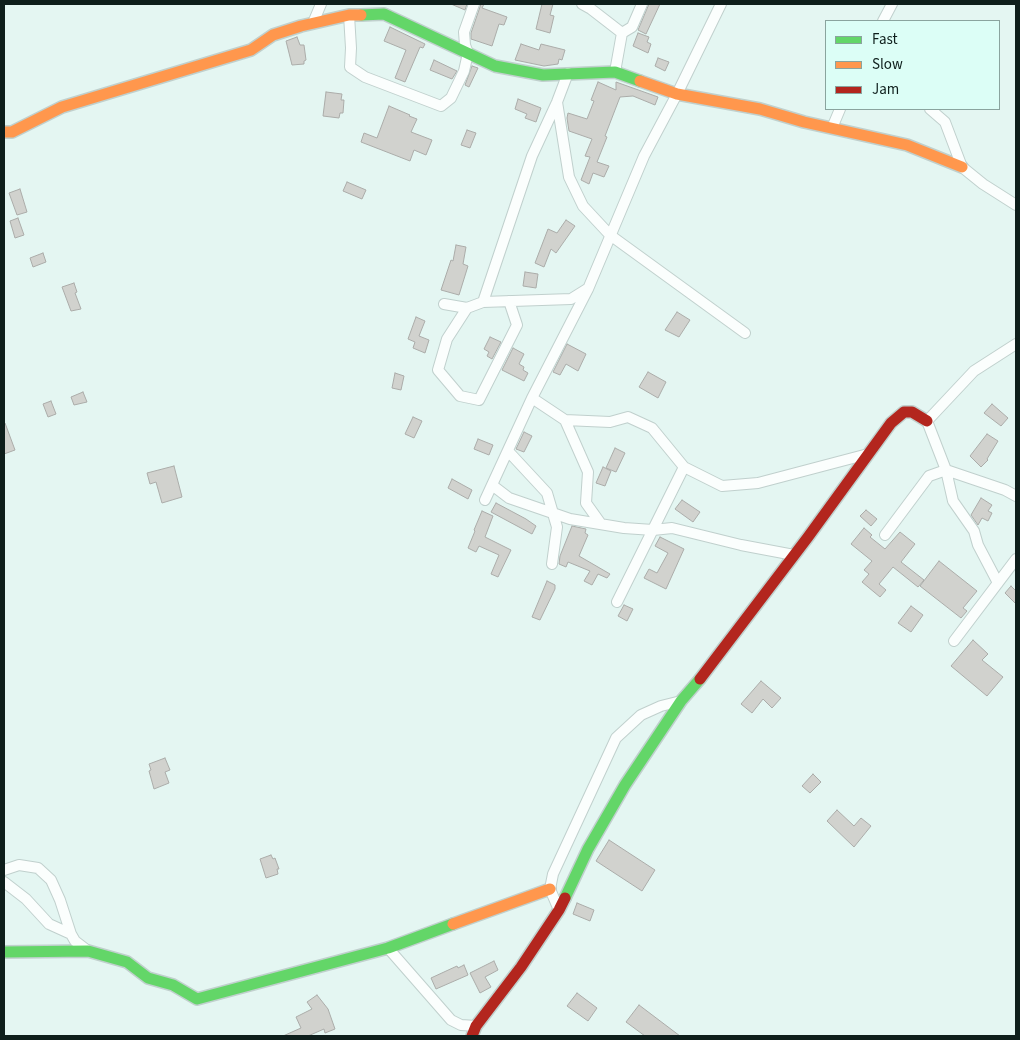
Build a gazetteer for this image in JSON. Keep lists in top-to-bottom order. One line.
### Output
{"legend":["Fast","Slow","Jam"]}
